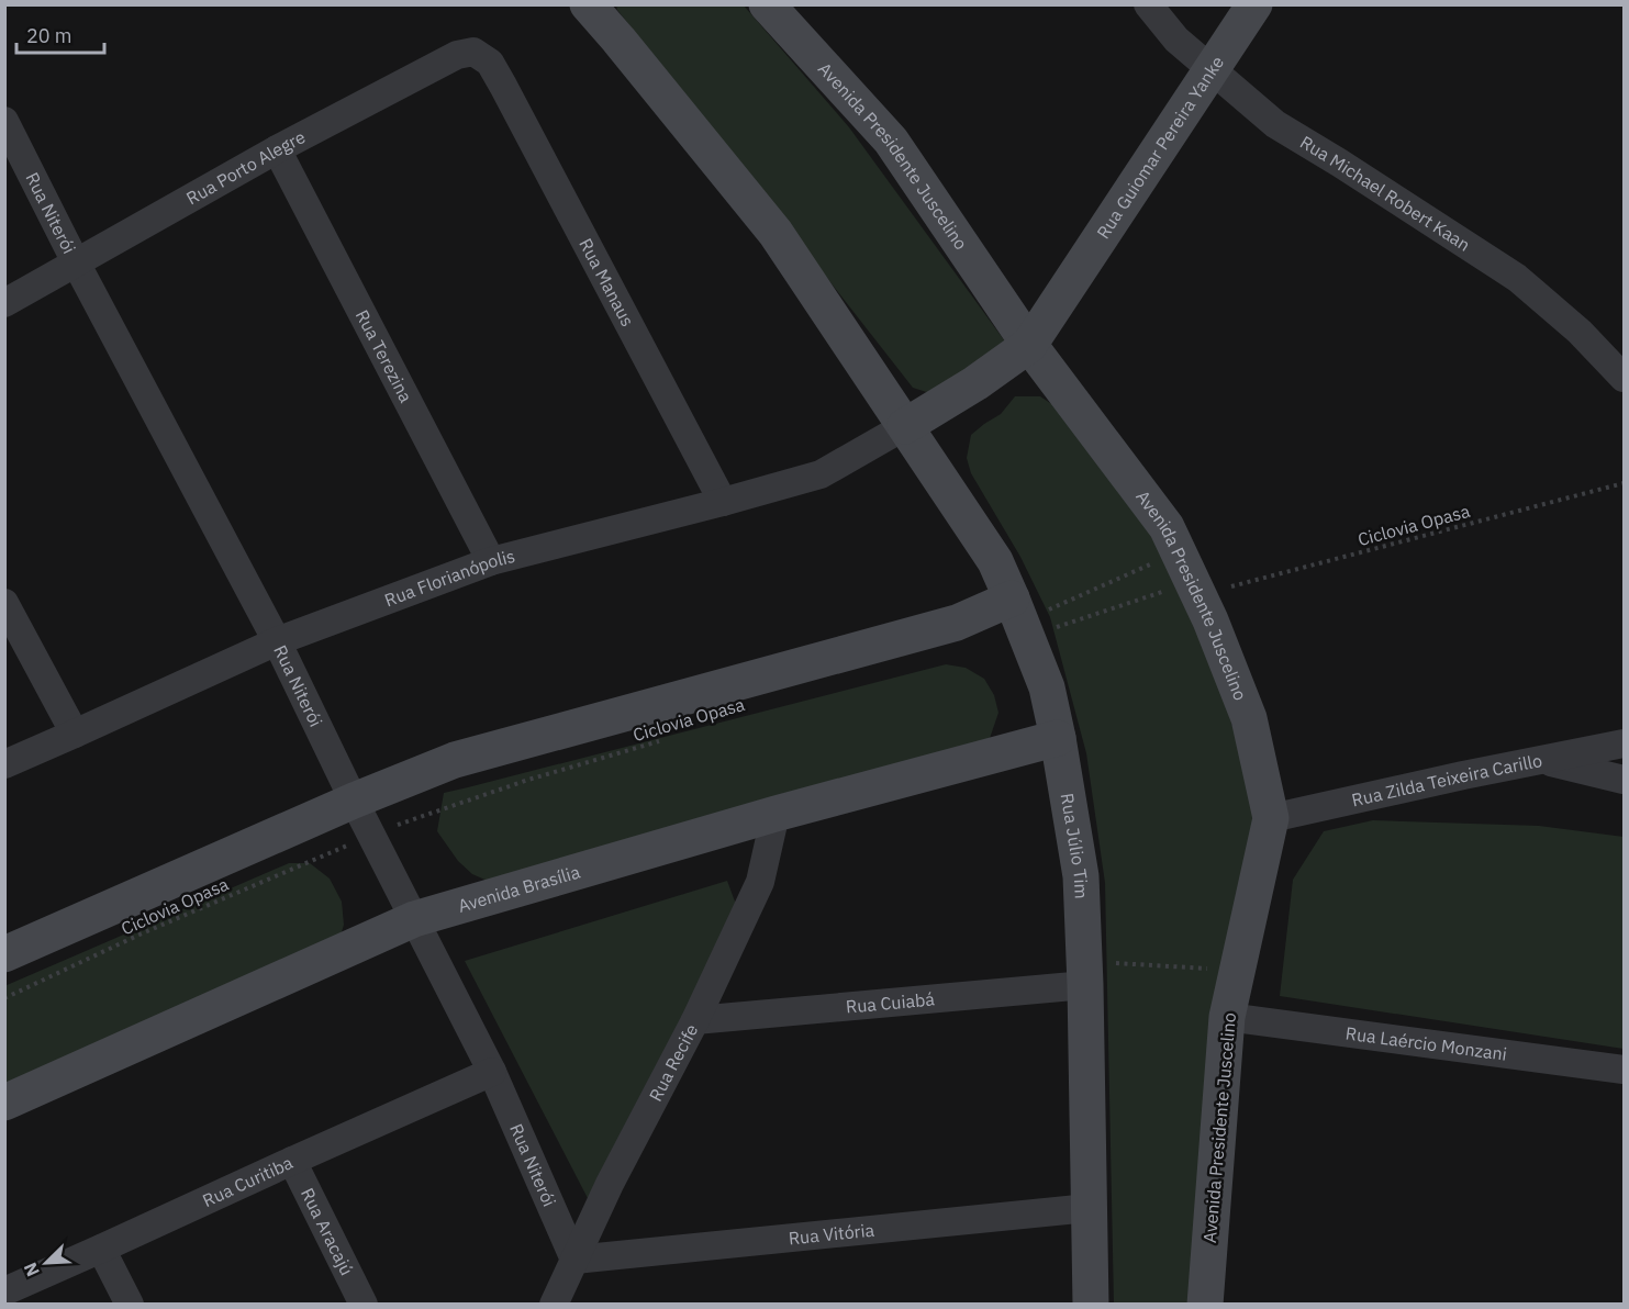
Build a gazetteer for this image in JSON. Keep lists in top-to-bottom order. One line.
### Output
{"streets":{"main road":["Rua Guiomar Pereira Yanke","Avenida Presidente Juscelino","Rua Júlio Tim","Avenida Brasília"],"street":["Rua Porto Alegre","Rua Michael Robert Kaan","Rua Niterói","Rua Manaus","Rua Terezina","Rua Florianópolis","Rua Zilda Teixeira Carillo","Rua Cuiabá","Rua Laércio Monzani","Rua Recife","Rua Curitiba","Rua Aracajú","Rua Vitória"],"path":["Ciclovia Opasa"]},"crossings":[["Rua Guiomar Pereira Yanke","Avenida Presidente Juscelino"],["Rua Guiomar Pereira Yanke","Rua Michael Robert Kaan"],["Rua Guiomar Pereira Yanke","Rua Florianópolis"],["Rua Guiomar Pereira Yanke","Rua Júlio Tim"],["Avenida Presidente Juscelino","Rua Zilda Teixeira Carillo"],["Avenida Presidente Juscelino","Rua Laércio Monzani"],["Rua Porto Alegre","Rua Niterói"],["Rua Porto Alegre","Rua Manaus"],["Rua Porto Alegre","Rua Terezina"],["Rua Niterói","Rua Florianópolis"],["Rua Niterói","Avenida Brasília"],["Rua Niterói","Rua Recife"],["Rua Niterói","Rua Curitiba"],["Rua Niterói","Rua Vitória"],["Rua Manaus","Rua Florianópolis"],["Rua Terezina","Rua Florianópolis"],["Rua Florianópolis","Rua Júlio Tim"],["Rua Júlio Tim","Avenida Brasília"],["Rua Júlio Tim","Rua Cuiabá"],["Rua Júlio Tim","Rua Vitória"],["Avenida Brasília","Rua Recife"],["Rua Cuiabá","Rua Recife"],["Rua Recife","Rua Vitória"],["Rua Curitiba","Rua Aracajú"]],"scale_bar":"20 m","north":"bottom left"}
